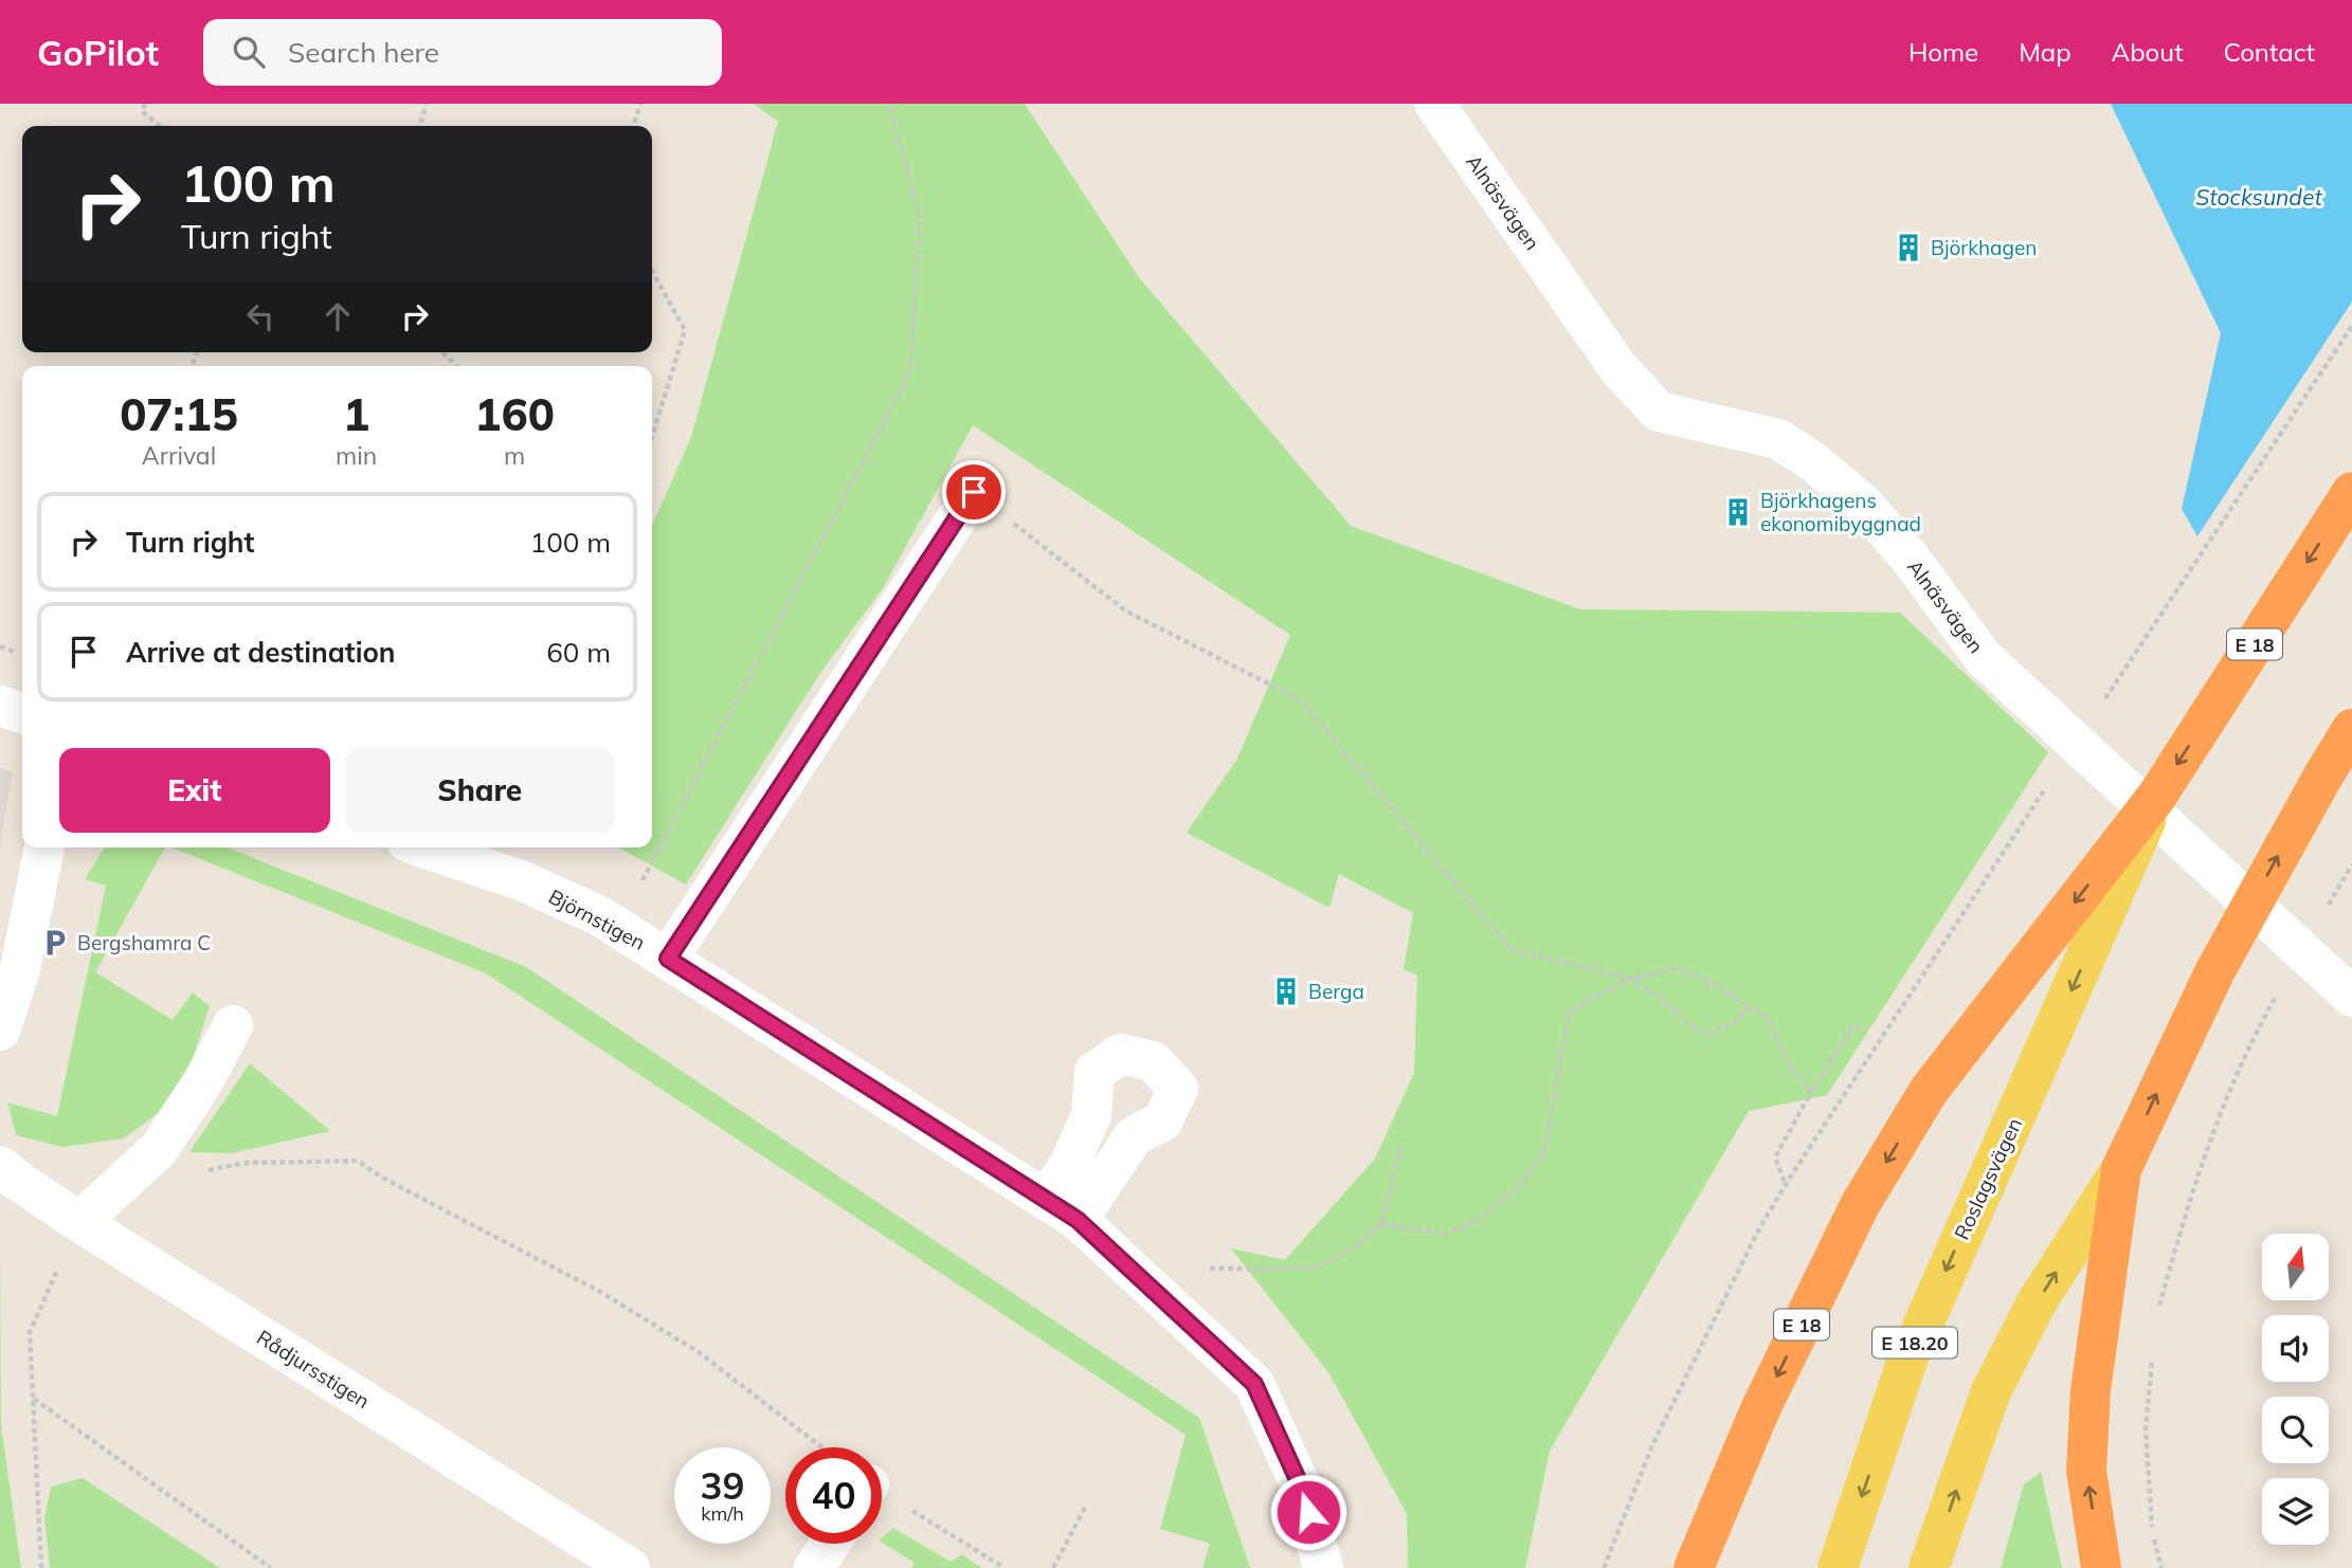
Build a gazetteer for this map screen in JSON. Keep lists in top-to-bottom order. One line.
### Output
{"streets":{"highway":["E 18"],"main road":["Roslagsvägen","E 18.20"],"street":["Alnäsvägen","Björnstigen","Rådjursstigen"]},"crossings":[["E 18","Roslagsvägen"]],"water":["Stocksundet"],"places":{"building":["Björkhagen","Björkhagens ekonomibyggnad","Berga"],"parking":["Bergshamra C"]},"north":"top","page":{"header":"GoPilot","search":"Search here","nav":["Home","Map","About","Contact"],"turn":["100 m","Turn right"],"eta":["07:15","Arrival","1","min","160","m"],"list":[{"name":"Turn right","value":"100 m"},{"name":"Arrive at destination","value":"60 m"}],"buttons":["Exit","Share"],"speed":"39 km/h","limit":"40"}}
